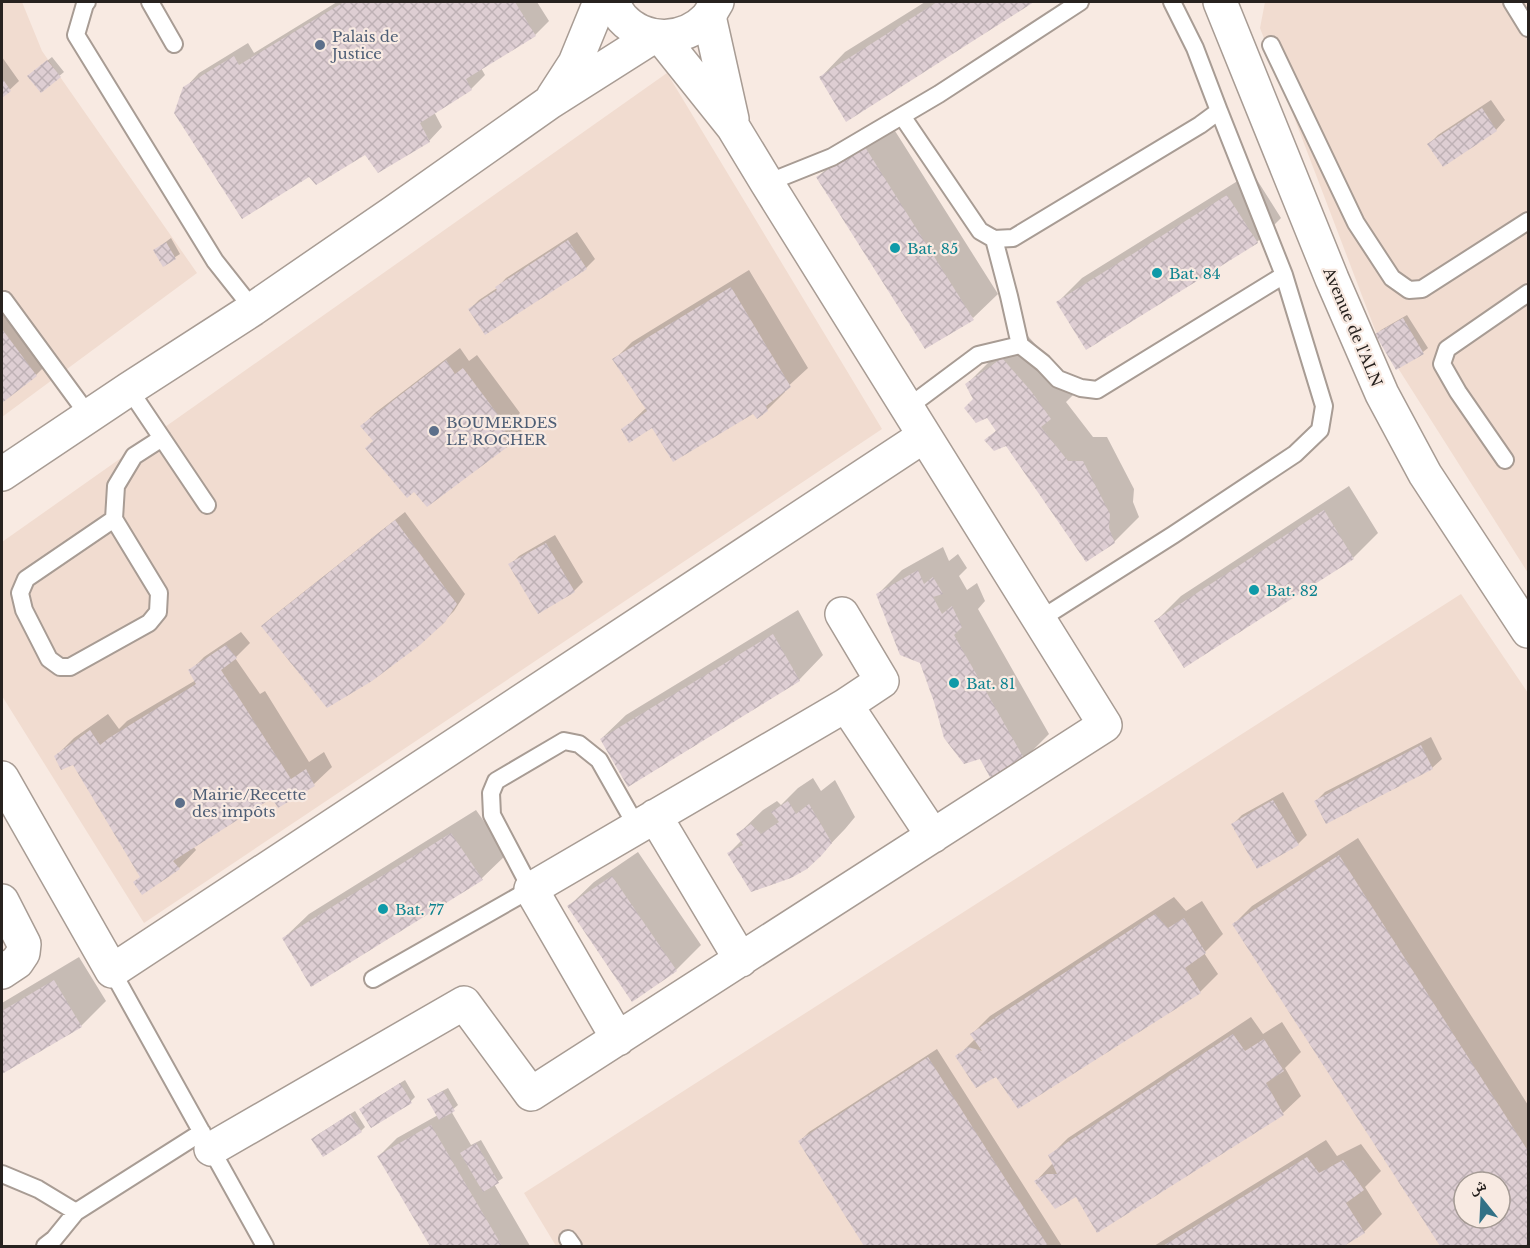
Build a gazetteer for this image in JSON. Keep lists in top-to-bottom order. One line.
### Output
{"streets":{"street":["Avenue de l'ALN"]},"places":["Palais de Justice","Bat. 85","Bat. 84","BOUMERDES LE ROCHER","Bat. 82","Bat. 81","Mairie/Recette des impôts","Bat. 77"],"north":"top"}
